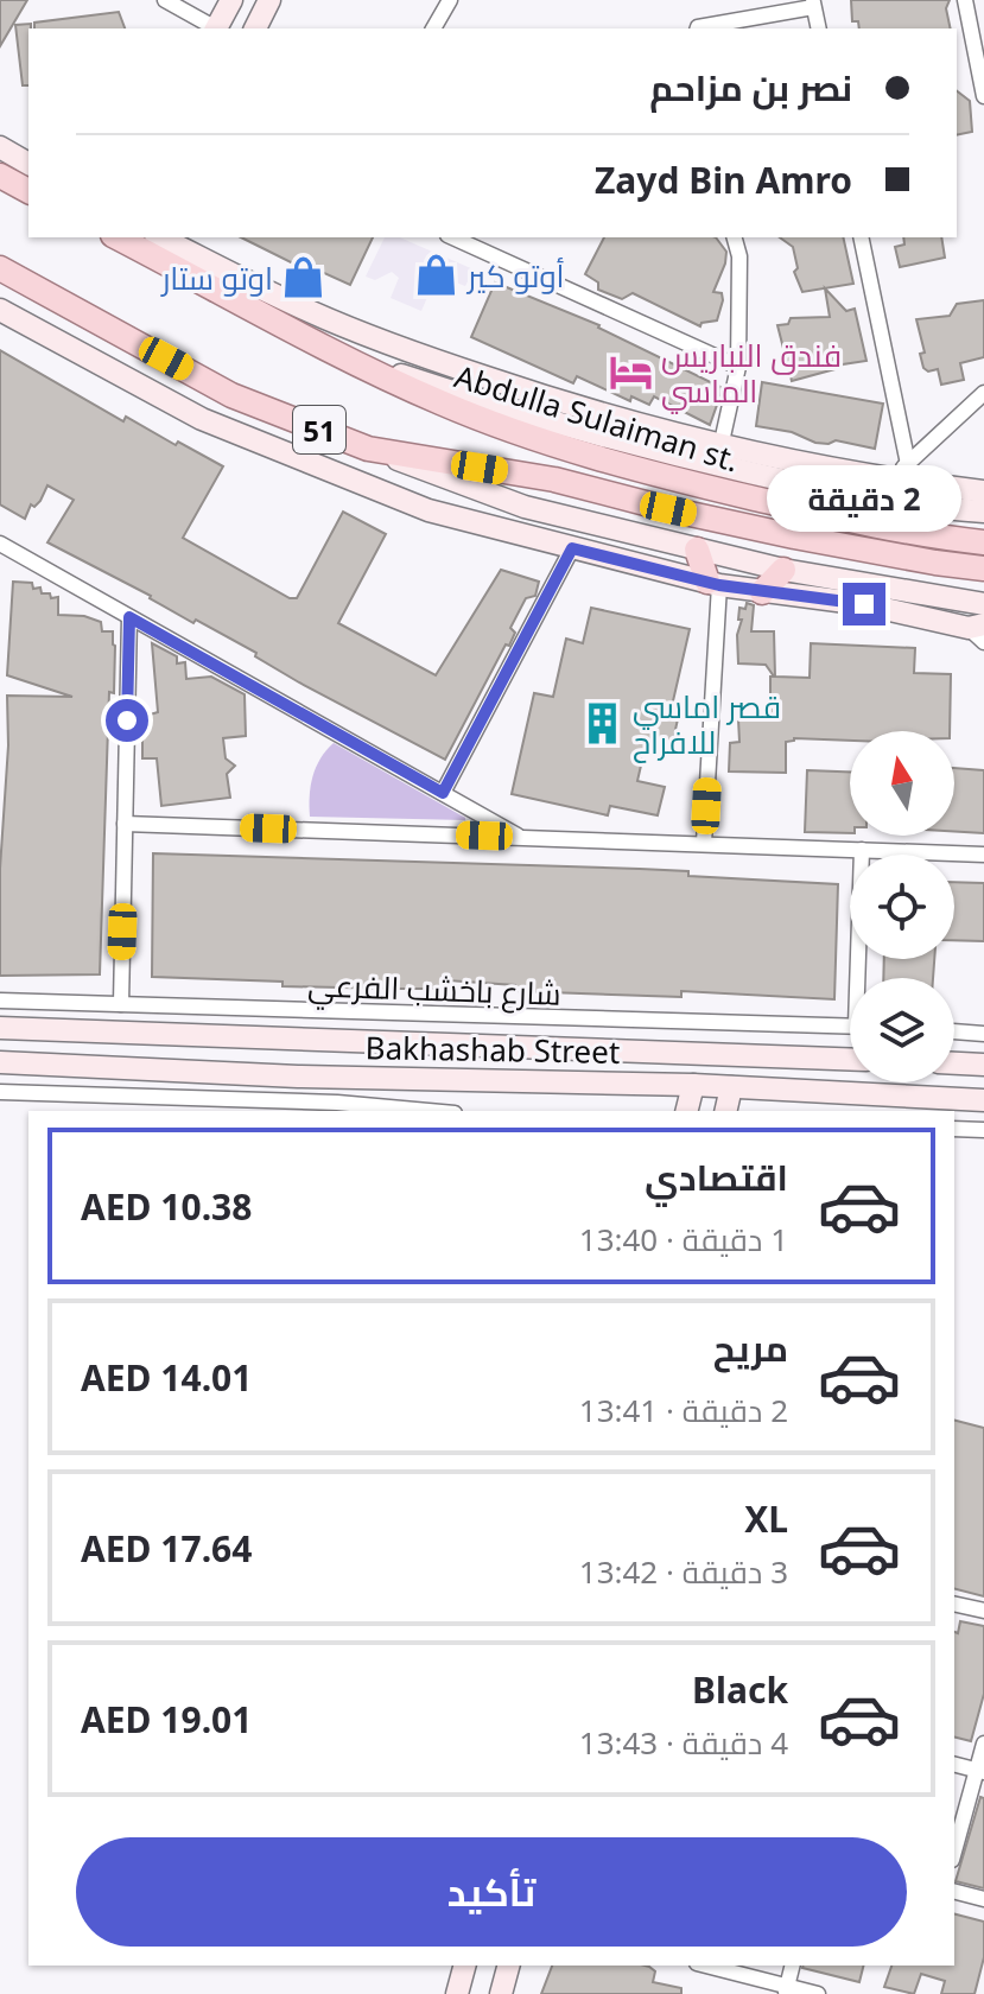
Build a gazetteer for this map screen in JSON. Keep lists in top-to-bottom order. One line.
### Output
{"streets":{"main road":["Abdulla Sulaiman st.","51","Bakhashab Street"],"street":["شارع باخشب الفرعي"]},"places":{"shop":["أوتو كير","اوتو ستار"],"hotel":["فندق النباريس الماسي"],"building":["قصر اماسي للافراح"]},"north":"top","page":{"banner":["نصر بن مزاحم","Zayd Bin Amro"],"bubble":"2 دقيقة","list":[{"name":"اقتصادي","note":"1 دقيقة · 13:40","value":"AED 10.38"},{"name":"مريح","note":"2 دقيقة · 13:41","value":"AED 14.01"},{"name":"XL","note":"3 دقيقة · 13:42","value":"AED 17.64"},{"name":"Black","note":"4 دقيقة · 13:43","value":"AED 19.01"}],"buttons":"تأكيد"}}
